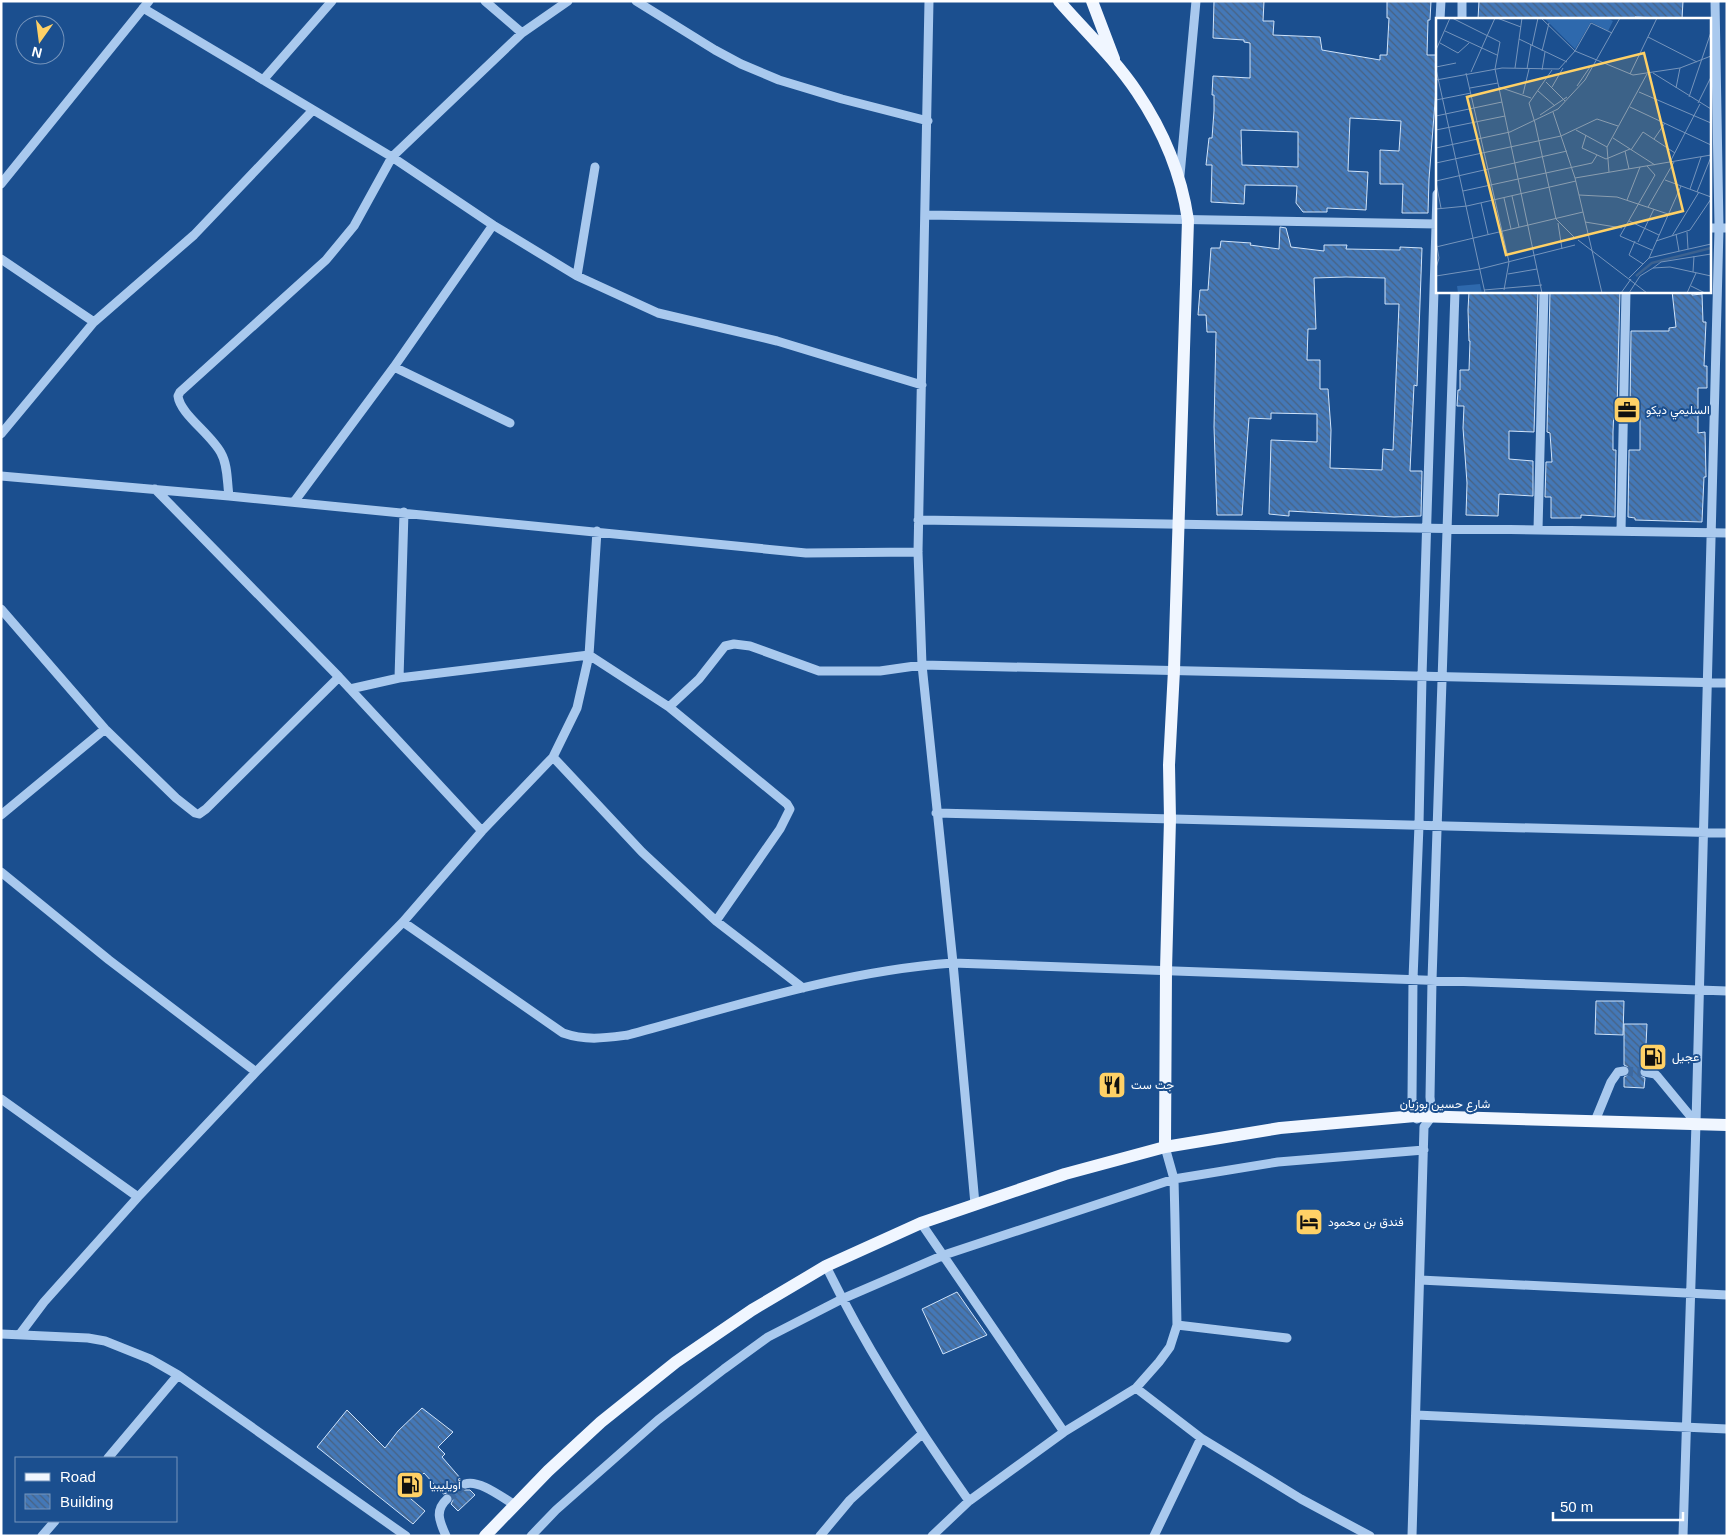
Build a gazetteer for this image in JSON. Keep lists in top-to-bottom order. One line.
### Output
{"streets":{"main road":["شارع حسين بوزيان"]},"places":{"office":["السليمي ديكو"],"fuel station":["عجيل","أويليبيا"],"restaurant":["جت ست"],"hotel":["فندق بن محمود"]},"legend":["Road","Building"],"scale_bar":"50 m","north":"bottom"}
